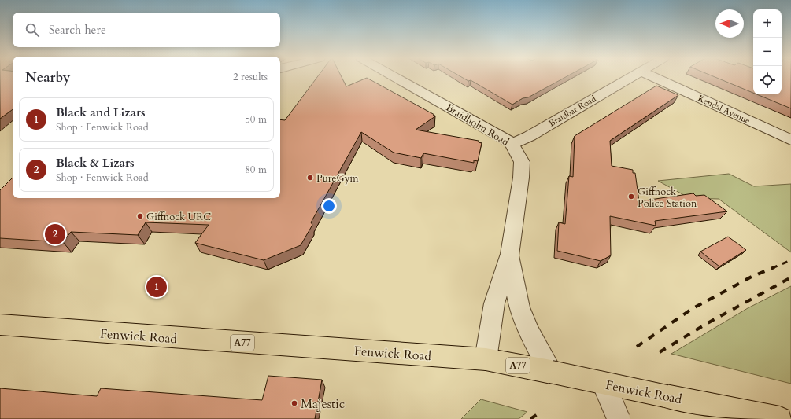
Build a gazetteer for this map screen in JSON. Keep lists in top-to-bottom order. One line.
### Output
{"streets":{"main road":["Fenwick Road","A77"],"street":["Kendal Avenue","Braidbar Road","Braidholm Road"]},"crossings":[["Braidbar Road","Braidholm Road"],["Braidholm Road","Fenwick Road"]],"places":["PureGym","Giffnock Police Station","Giffnock URC","Majestic"],"north":"left","page":{"map_buttons":["+","−"],"search":"Search here","heading":["Nearby","2 results"],"list":[{"mark":"1","name":"Black and Lizars","note":"Shop · Fenwick Road","value":"50 m"},{"mark":"2","name":"Black & Lizars","note":"Shop · Fenwick Road","value":"80 m"}],"pins":["2","1"]}}
